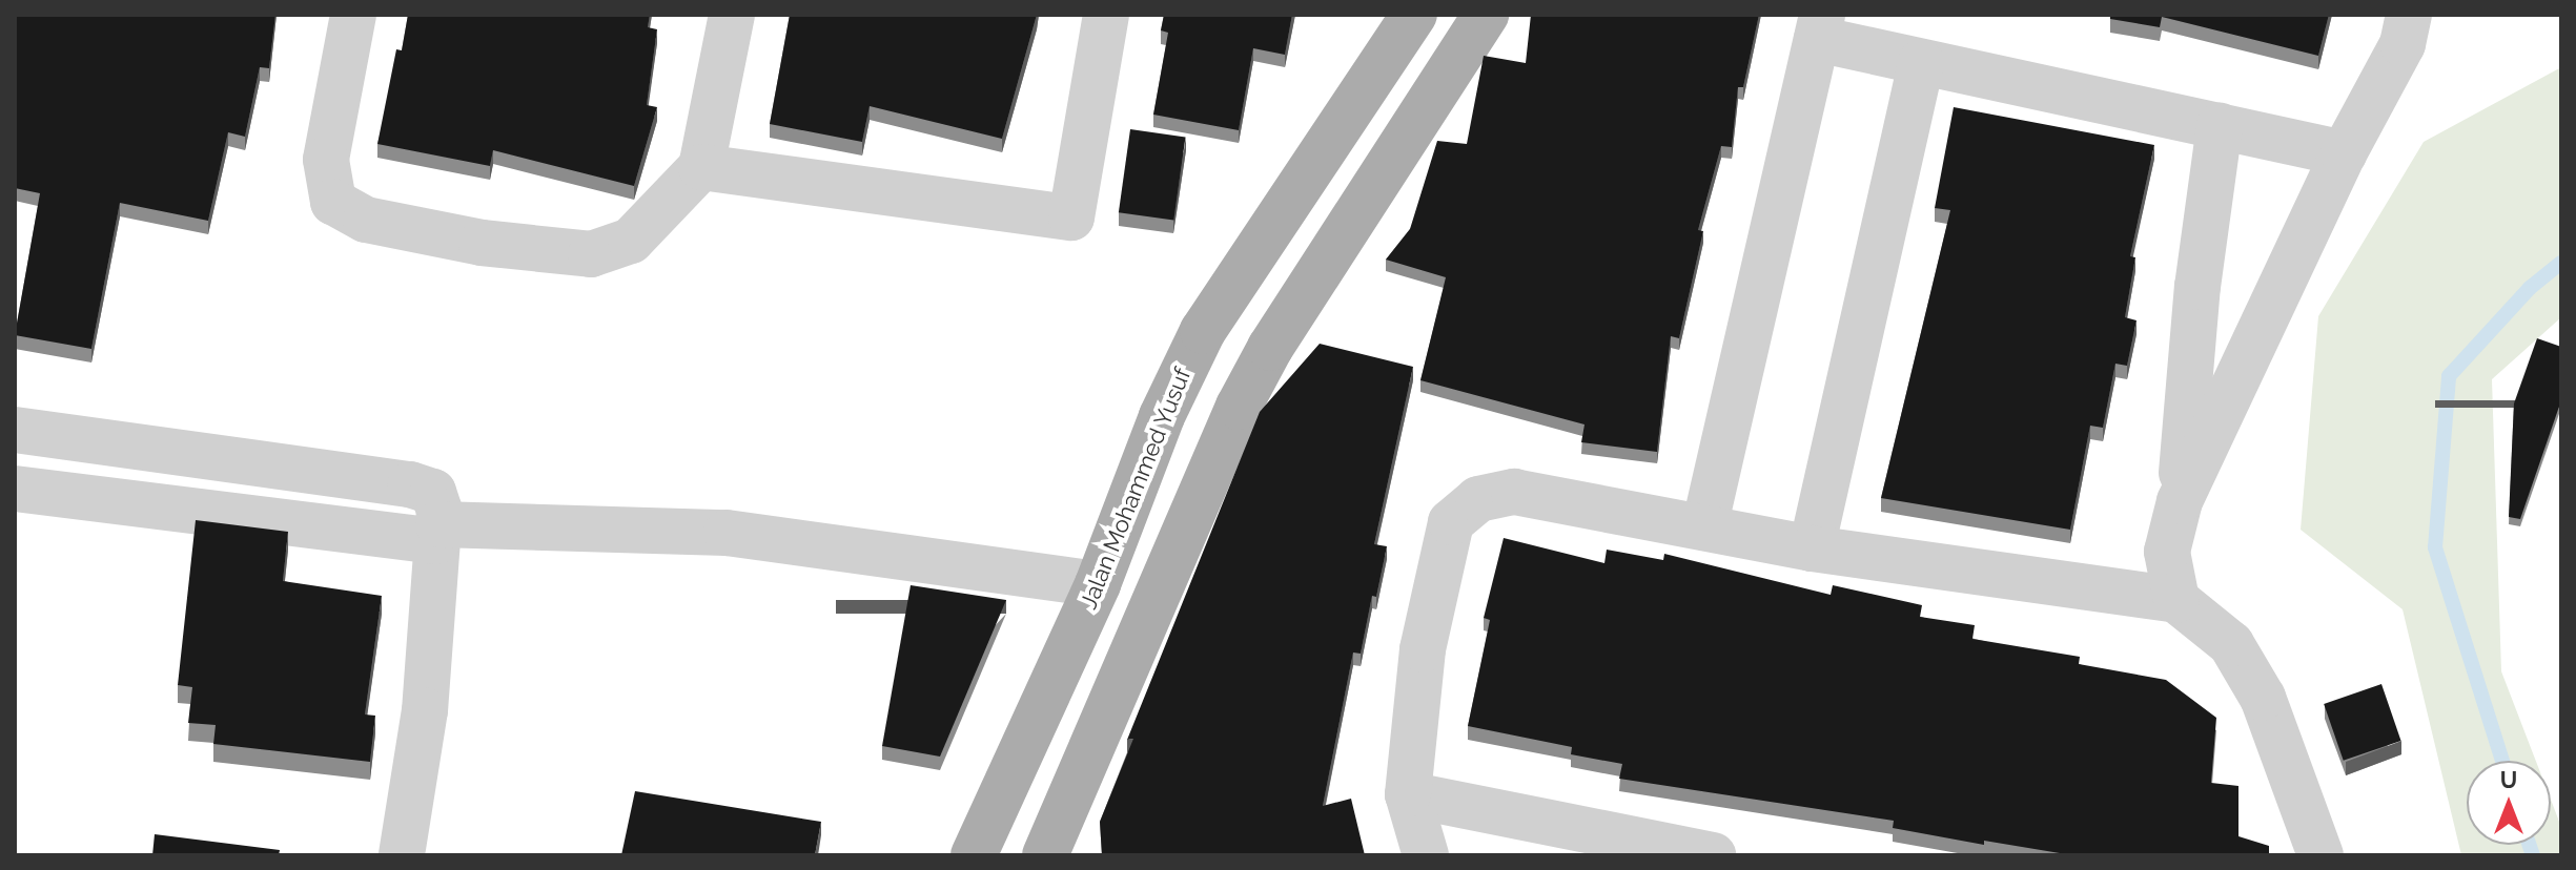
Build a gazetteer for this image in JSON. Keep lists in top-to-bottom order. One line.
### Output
{"streets":{"main road":["Jalan Mohammed Yusuf"]},"north":"top"}
